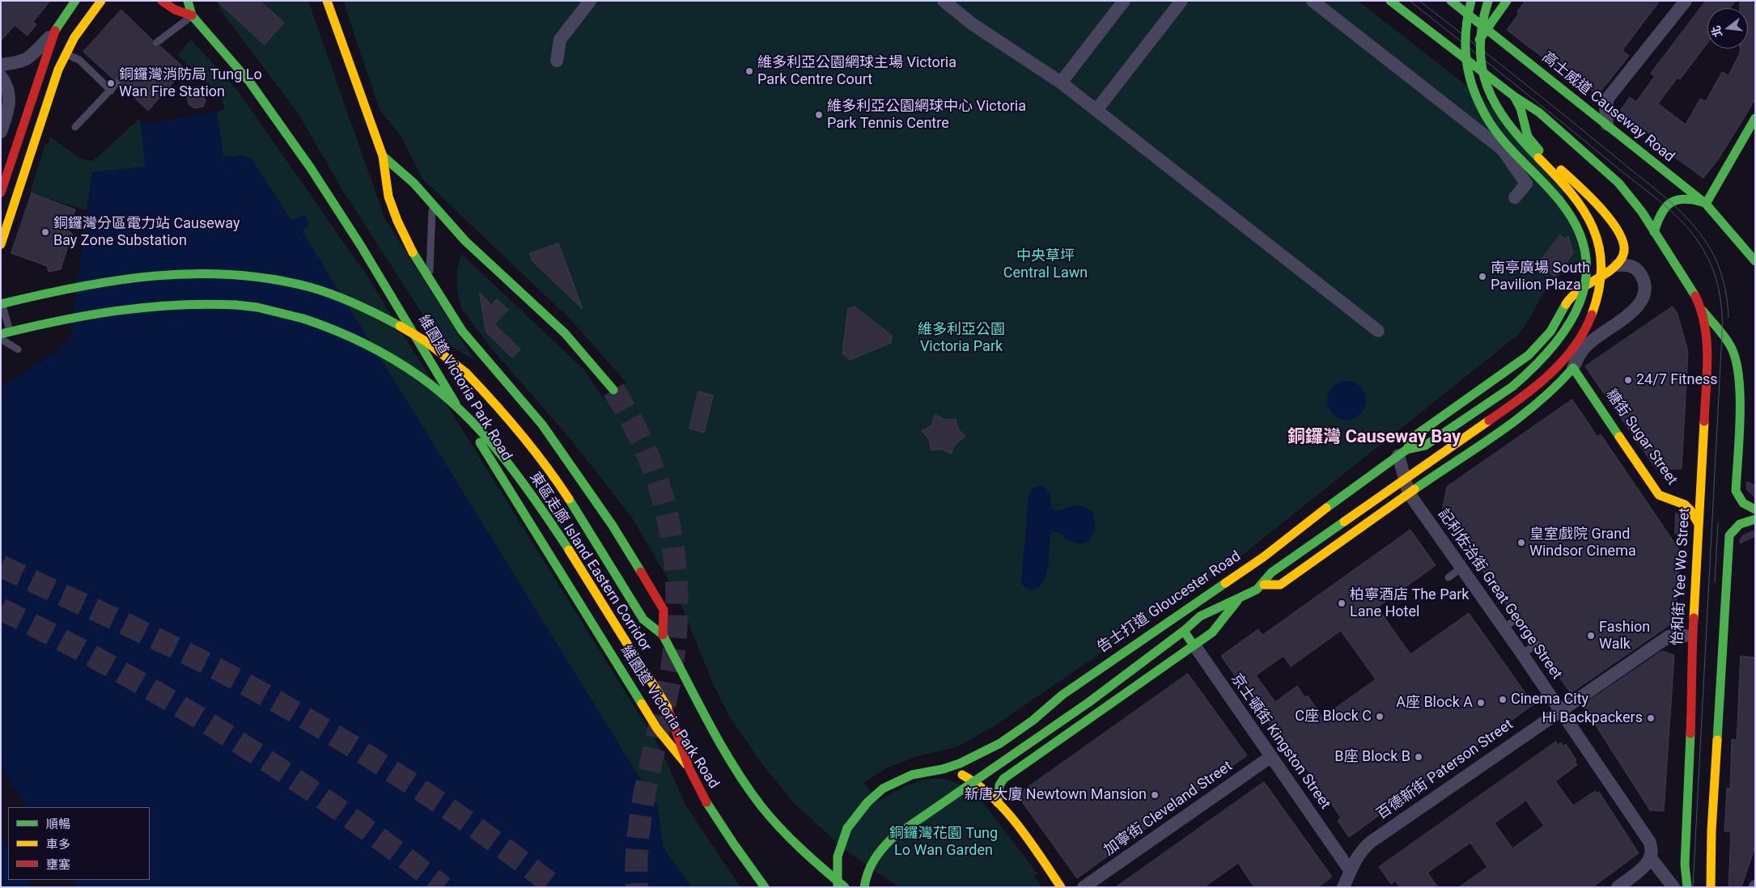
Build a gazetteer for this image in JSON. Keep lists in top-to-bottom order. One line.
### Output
{"streets":{"main road":["高士威道 Causeway Road","維園道 Victoria Park Road","糖街 Sugar Street","東區走廊 Island Eastern Corridor","怡和街 Yee Wo Street","告士打道 Gloucester Road","京士頓街 Kingston Street"],"street":["記利佐治街 Great George Street","百德新街 Paterson Street","加寧街 Cleveland Street"]},"crossings":[["維園道 Victoria Park Road","東區走廊 Island Eastern Corridor"],["糖街 Sugar Street","怡和街 Yee Wo Street"],["糖街 Sugar Street","告士打道 Gloucester Road"],["記利佐治街 Great George Street","告士打道 Gloucester Road"],["記利佐治街 Great George Street","百德新街 Paterson Street"],["告士打道 Gloucester Road","京士頓街 Kingston Street"],["京士頓街 Kingston Street","百德新街 Paterson Street"],["京士頓街 Kingston Street","加寧街 Cleveland Street"]],"districts":["銅鑼灣 Causeway Bay"],"parks":["中央草坪 Central Lawn","維多利亞公園 Victoria Park","銅鑼灣花園 Tung Lo Wan Garden"],"places":["維多利亞公園網球主場 Victoria Park Centre Court","銅鑼灣消防局 Tung Lo Wan Fire Station","維多利亞公園網球中心 Victoria Park Tennis Centre","銅鑼灣分區電力站 Causeway Bay Zone Substation","南亭廣場 South Pavilion Plaza","24/7 Fitness","皇室戲院 Grand Windsor Cinema","柏寧酒店 The Park Lane Hotel","Fashion Walk","Cinema City","A座 Block A","C座 Block C","Hi Backpackers","B座 Block B","新唐大廈 Newtown Mansion"],"legend":["順暢","車多","壅塞"],"north":"left"}
